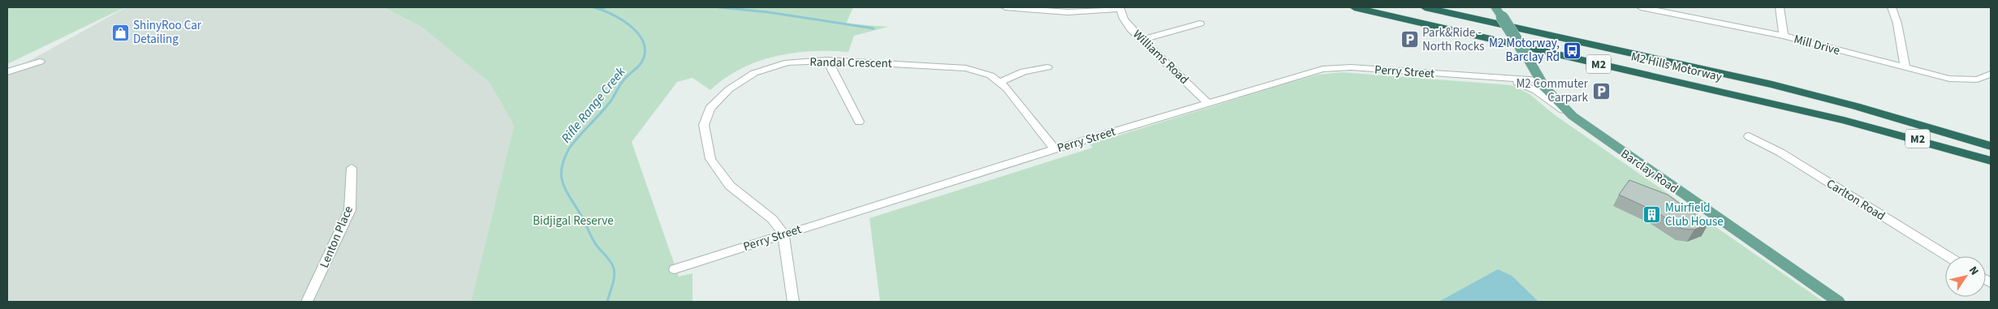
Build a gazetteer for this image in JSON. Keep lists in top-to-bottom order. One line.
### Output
{"streets":{"highway":["M2","M2 Hills Motorway"],"main road":["Barclay Road"],"street":["Mill Drive","Williams Road","Randal Crescent","Perry Street","Carlton Road","Lenton Place"]},"crossings":[["Williams Road","Perry Street"],["Randal Crescent","Perry Street"],["Perry Street","Barclay Road"]],"water":["Rifle Range Creek"],"parks":["Bidjigal Reserve"],"places":{"shop":["ShinyRoo Car Detailing"],"parking":["Park&Ride - North Rocks","M2 Commuter Carpark"],"bus stop":["M2 Motorway, Barclay Rd"],"building":["Muirfield Club House"]},"north":"top right"}
